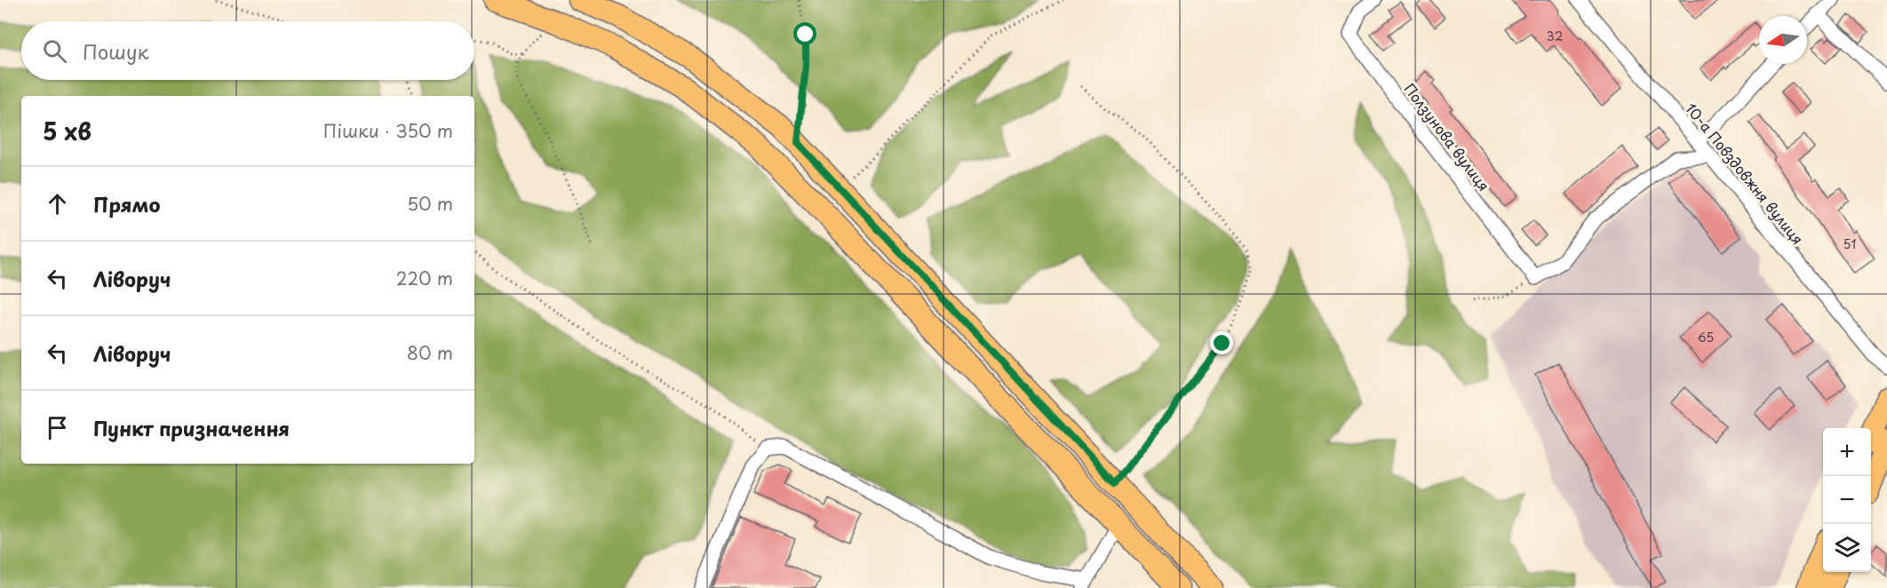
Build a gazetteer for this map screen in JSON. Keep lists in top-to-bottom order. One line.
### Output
{"streets":{"street":["Ползунова вулиця","10-а Повздовжня вулиця"]},"house_numbers":["32","51","65"],"north":"left","page":{"search":"Пошук","heading":["5 хв","Пішки · 350 m"],"list":[["Прямо","50 m"],["Ліворуч","220 m"],["Ліворуч","80 m"],"Пункт призначення"],"map_buttons":["+","−"]}}
